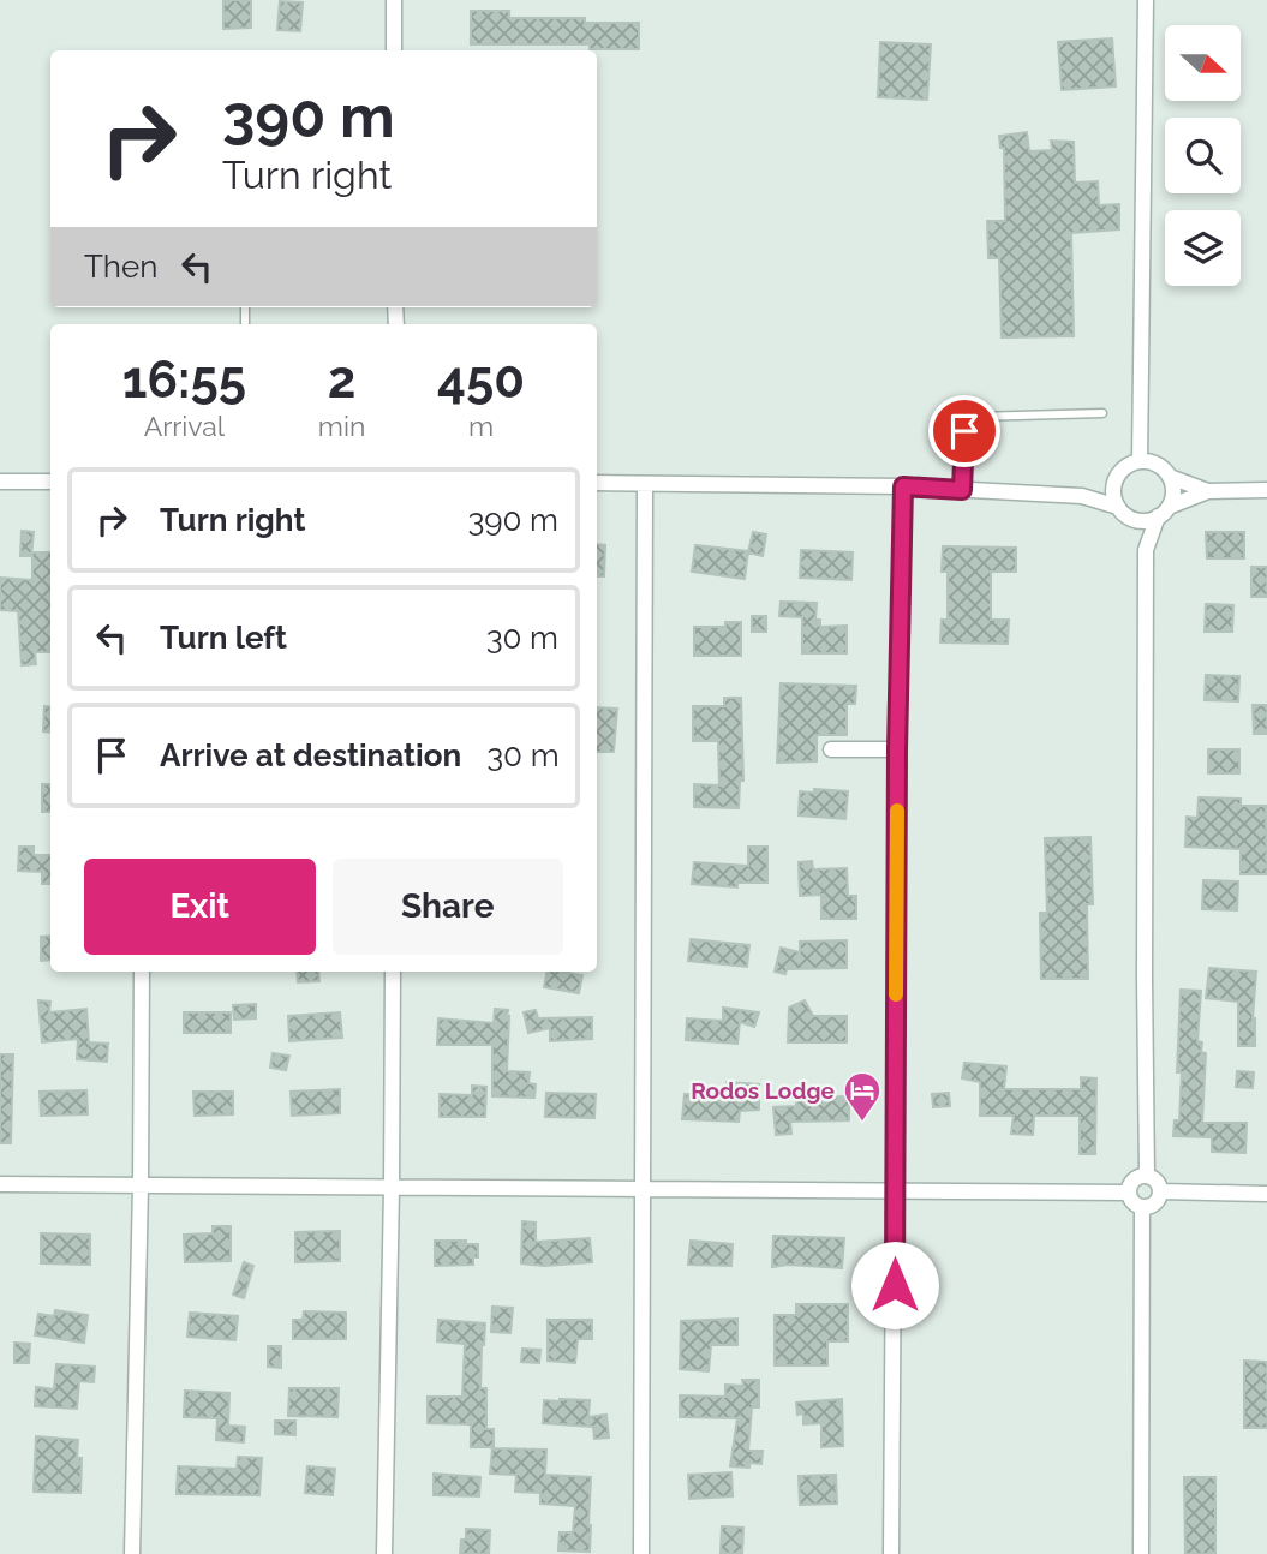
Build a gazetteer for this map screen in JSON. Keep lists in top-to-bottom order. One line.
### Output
{"places":{"hotel":["Rodos Lodge"]},"north":"right","page":{"turn":["390 m","Turn right"],"then":"Then","eta":["16:55","Arrival","2","min","450","m"],"list":[{"name":"Turn right","value":"390 m"},{"name":"Turn left","value":"30 m"},{"name":"Arrive at destination","value":"30 m"}],"buttons":["Exit","Share"]}}
